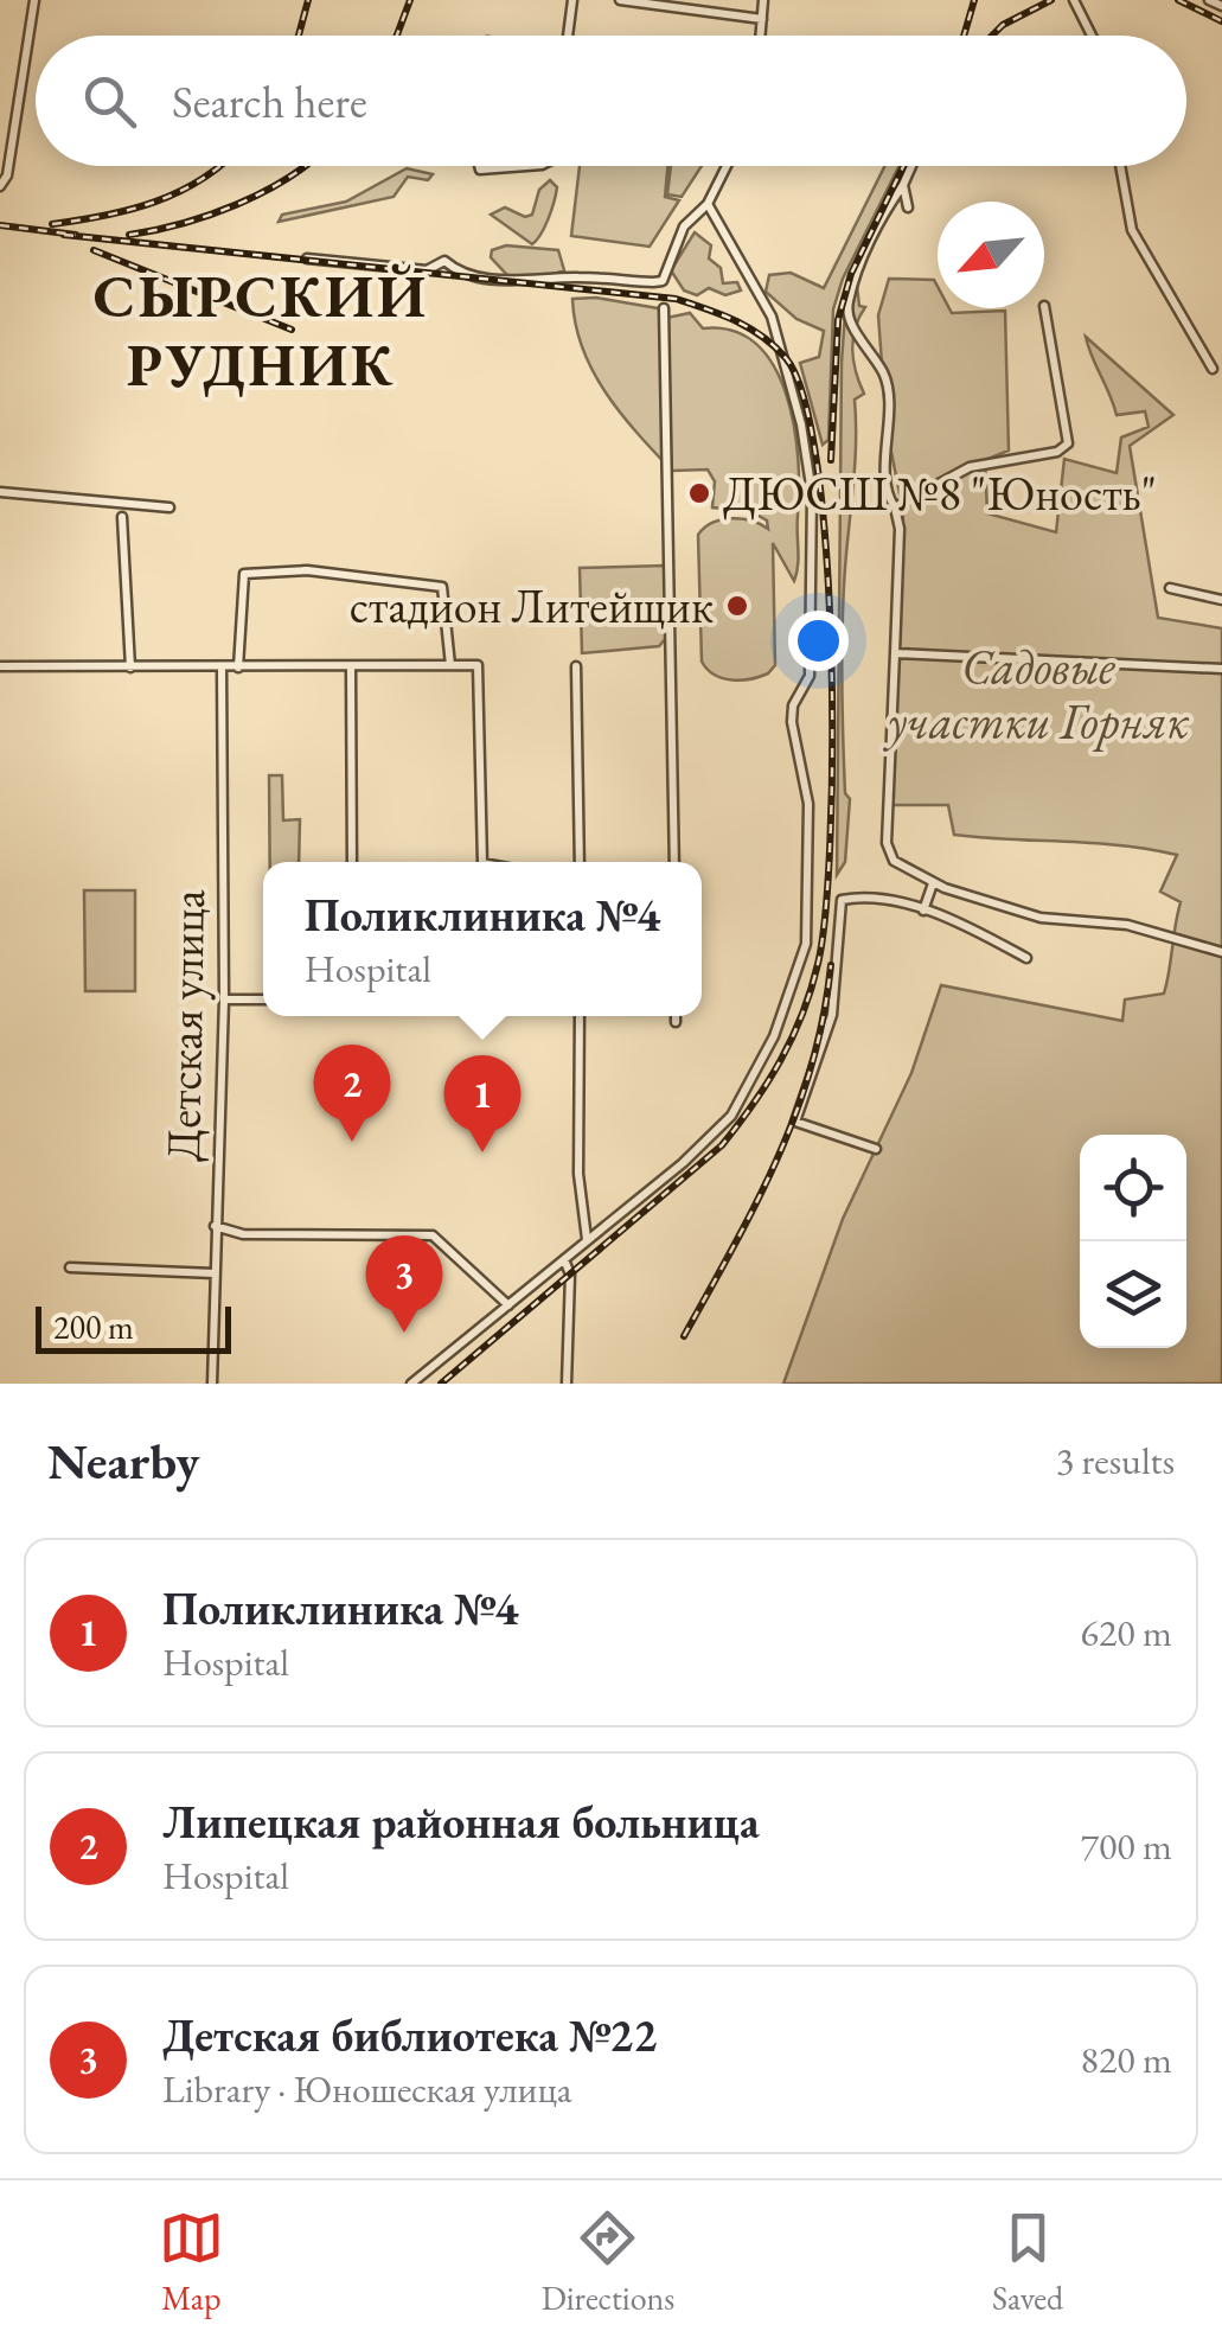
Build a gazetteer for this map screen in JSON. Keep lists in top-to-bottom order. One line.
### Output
{"streets":{"street":["Детская улица"]},"districts":["СЫРСКИЙ РУДНИК"],"parks":["Садовые участки Горняк"],"places":["ДЮСШ №8 \"Юность\"","стадион Литейщик"],"scale_bar":"200 m","north":"bottom left","page":{"search":"Search here","popup":["Поликлиника №4","Hospital"],"pins":["2","1","3"],"scale":"200 m","heading":["Nearby","3 results"],"list":[{"mark":"1","name":"Поликлиника №4","note":"Hospital","value":"620 m"},{"mark":"2","name":"Липецкая районная больница","note":"Hospital","value":"700 m"},{"mark":"3","name":"Детская библиотека №22","note":"Library · Юношеская улица","value":"820 m"}],"nav":["Map","Directions","Saved"]}}
